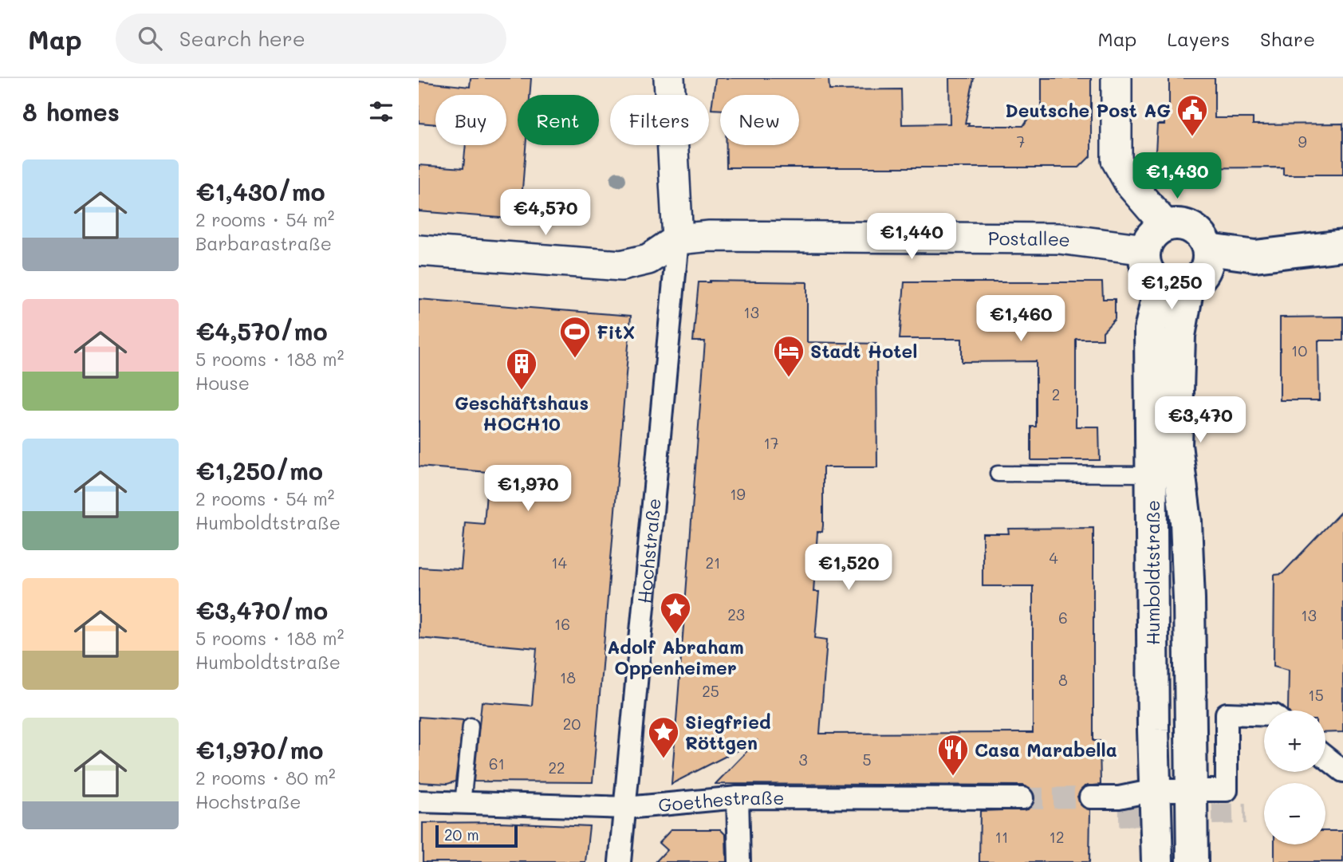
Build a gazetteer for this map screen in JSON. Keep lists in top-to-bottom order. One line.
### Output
{"streets":{"main road":["Humboldtstraße"],"street":["Postallee","Hochstraße","Goethestraße"]},"crossings":[["Postallee","Hochstraße"],["Postallee","Humboldtstraße"],["Hochstraße","Goethestraße"]],"places":{"public building":["Deutsche Post AG"],"sports":["FitX"],"hotel":["Stadt Hotel"],"building":["Geschäftshaus HOCH10"],"place":["Adolf Abraham Oppenheimer","Siegfried Röttgen"],"restaurant":["Casa Marabella"]},"house_numbers":["7","9","13","10","2","17","19","4","14","21","23","13","6","16","18","8","25","15","20","3","5","61","22","11","12"],"scale_bar":"20 m","page":{"header":"Map","search":"Search here","nav":["Map","Layers","Share"],"heading":"8 homes","chip":["Buy","Rent","Filters","New"],"list":[{"name":"€1,430/mo","note":"2 rooms · 54 m² · Barbarastraße"},{"name":"€4,570/mo","note":"5 rooms · 188 m² · House"},{"name":"€1,250/mo","note":"2 rooms · 54 m² · Humboldtstraße"},{"name":"€3,470/mo","note":"5 rooms · 188 m² · Humboldtstraße"},{"name":"€1,970/mo","note":"2 rooms · 80 m² · Hochstraße"}],"price":["€1,430","€4,570","€1,440","€1,250","€1,460","€3,470","€1,970","€1,520"],"map_buttons":["+","−"],"scale":"20 m"}}
